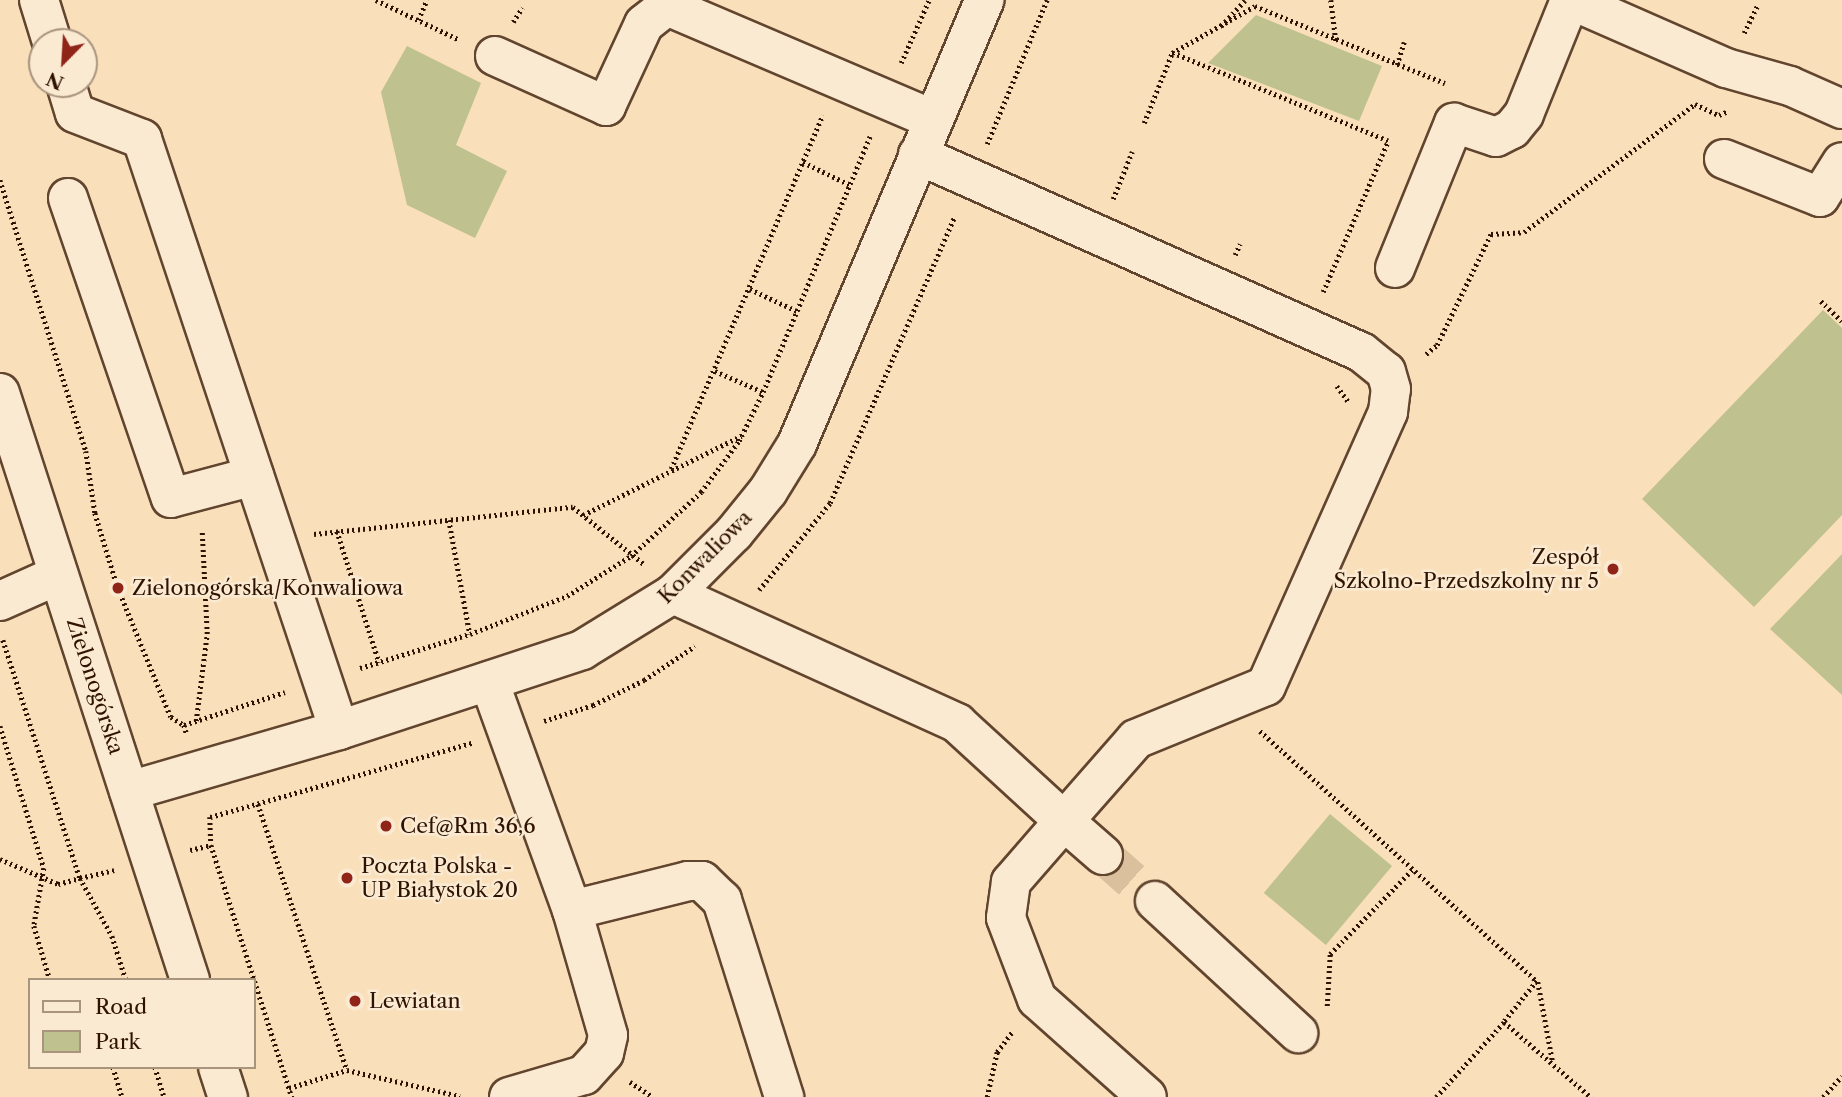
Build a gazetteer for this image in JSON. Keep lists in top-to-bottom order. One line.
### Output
{"streets":{"street":["Konwaliowa","Zielonogórska"]},"crossings":[["Konwaliowa","Zielonogórska"]],"places":["Zespół Szkolno-Przedszkolny nr 5","Zielonogórska/Konwaliowa","Cef@Rm 36,6","Poczta Polska - UP Białystok 20","Lewiatan"],"legend":["Road","Park"],"north":"bottom left"}
